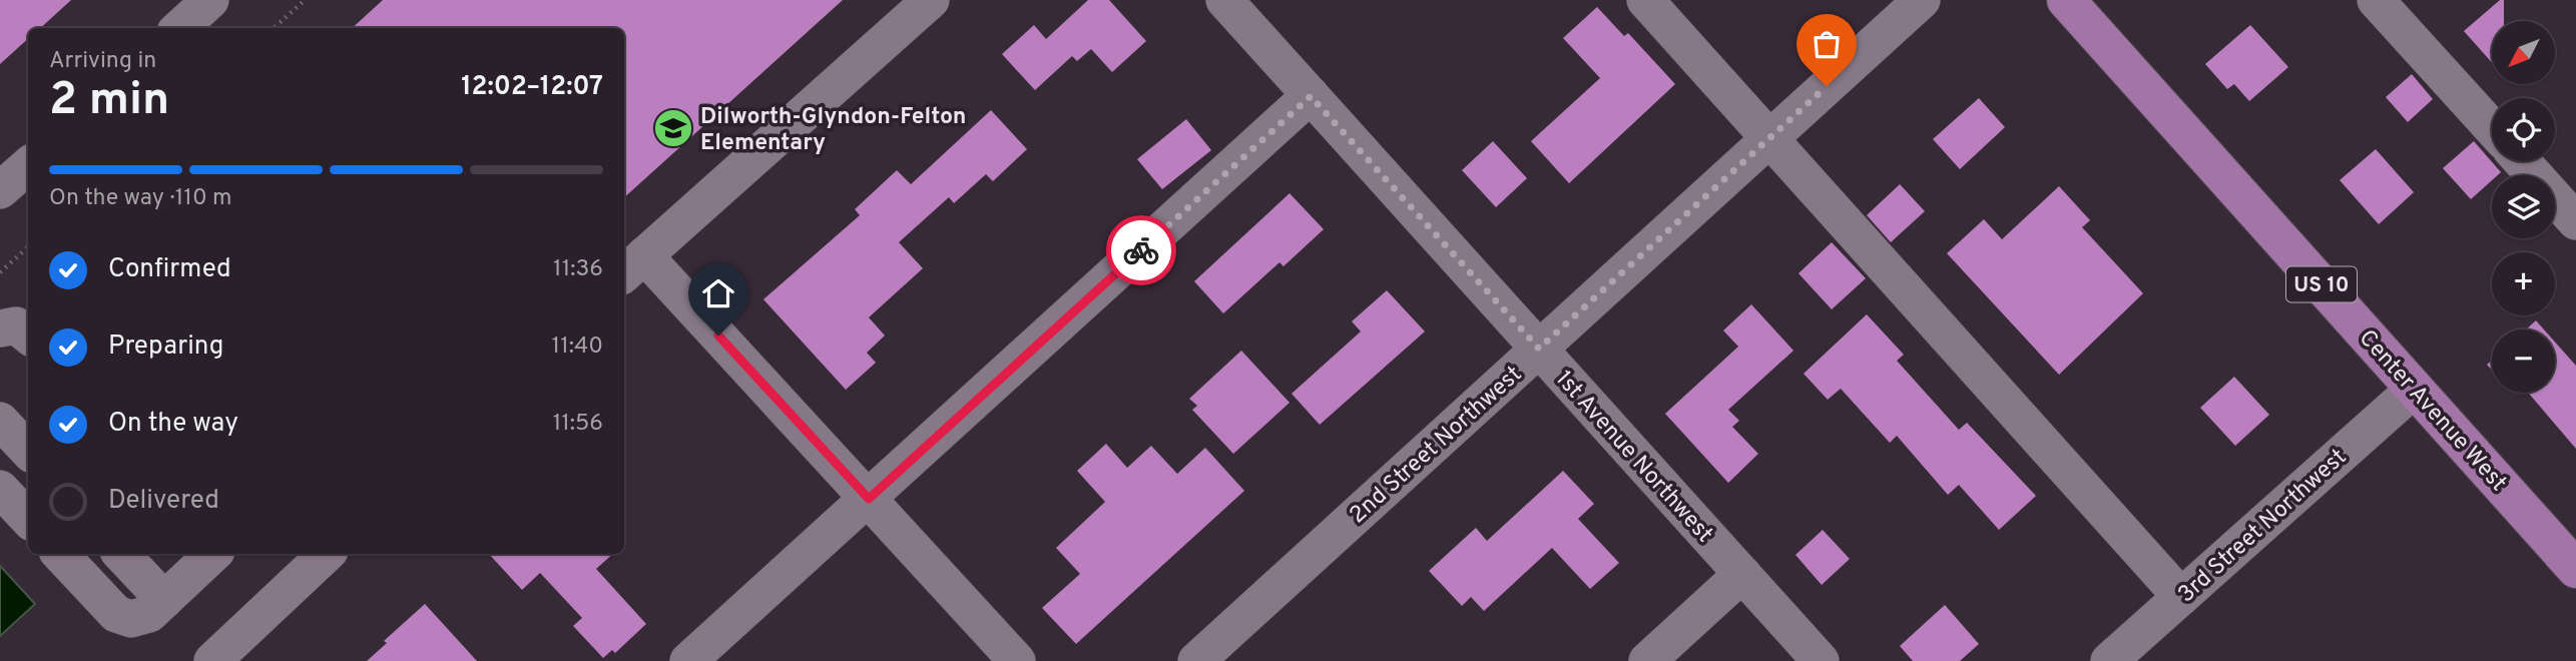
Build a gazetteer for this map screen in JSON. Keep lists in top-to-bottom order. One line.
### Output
{"streets":{"main road":["US 10","Center Avenue West"],"street":["2nd Street Northwest","1st Avenue Northwest","3rd Street Northwest"]},"crossings":[["Center Avenue West","3rd Street Northwest"],["2nd Street Northwest","1st Avenue Northwest"]],"places":{"school or university":["Dilworth-Glyndon-Felton Elementary"]},"north":"bottom left","page":{"map_buttons":["+","−"],"heading":["2 min","Arriving in","12:02–12:07"],"bar":"On the way · 110 m","list":[["Confirmed","11:36"],["Preparing","11:40"],["On the way","11:56"],"Delivered"]}}
